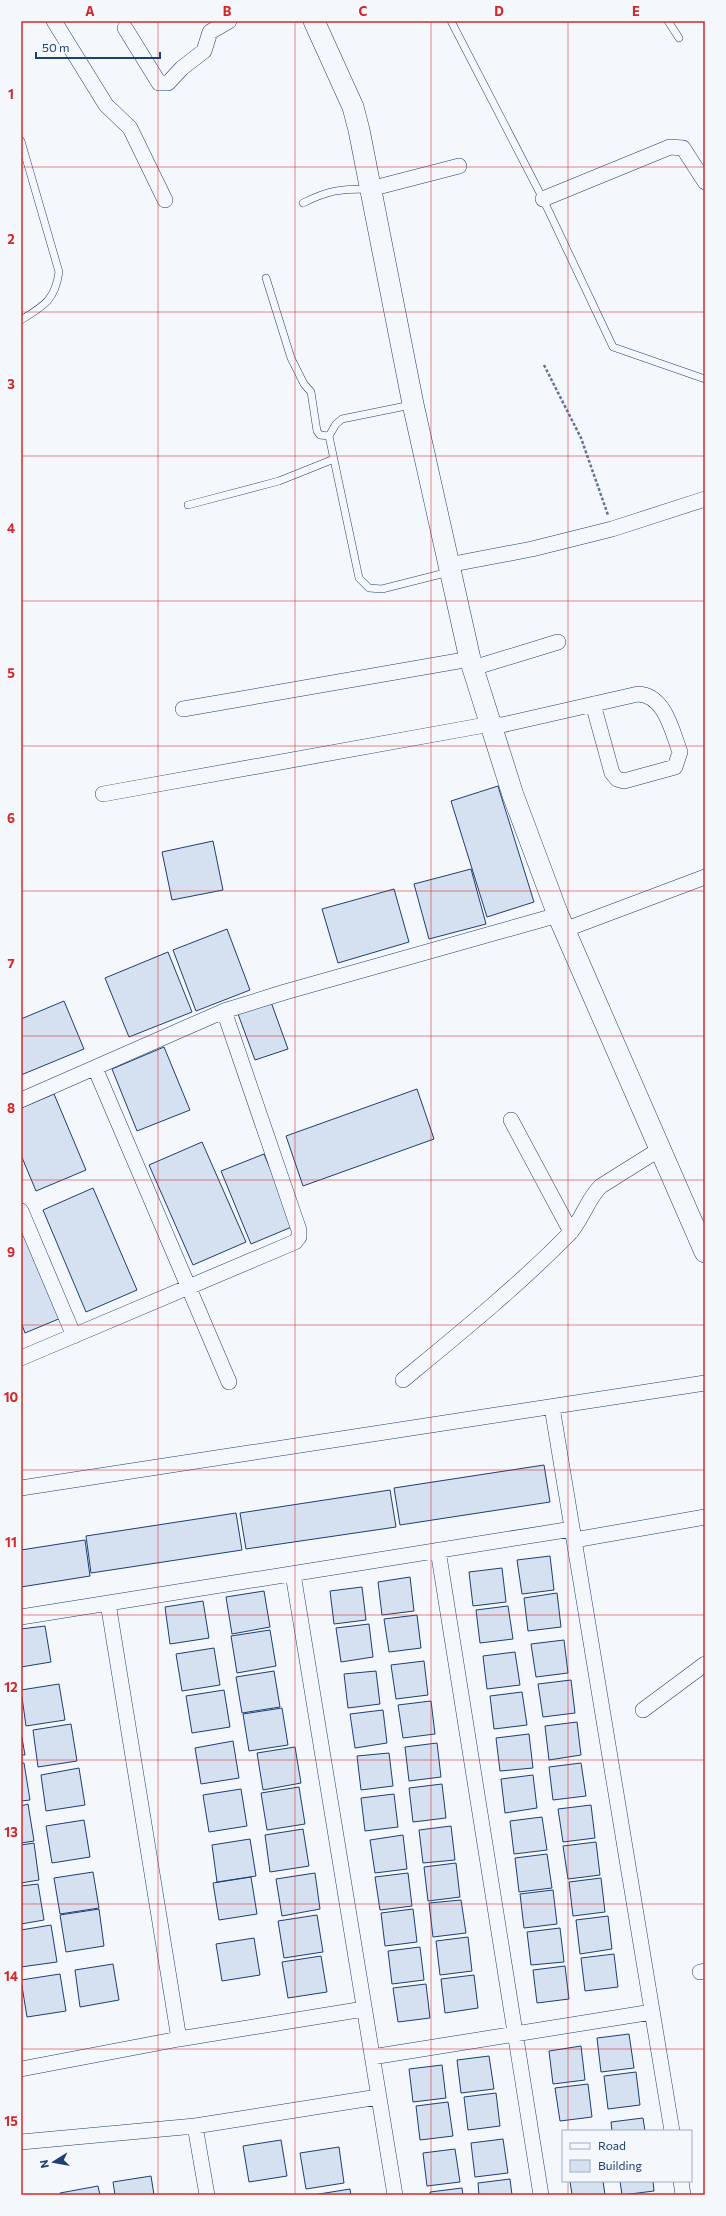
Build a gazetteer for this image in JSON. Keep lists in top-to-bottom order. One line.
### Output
{"legend":["Road","Building"],"scale_bar":"50 m","north":"left","grid":{"columns":["A","B","C","D","E"],"rows":["1","2","3","4","5","6","7","8","9","10","11","12","13","14","15"]}}
